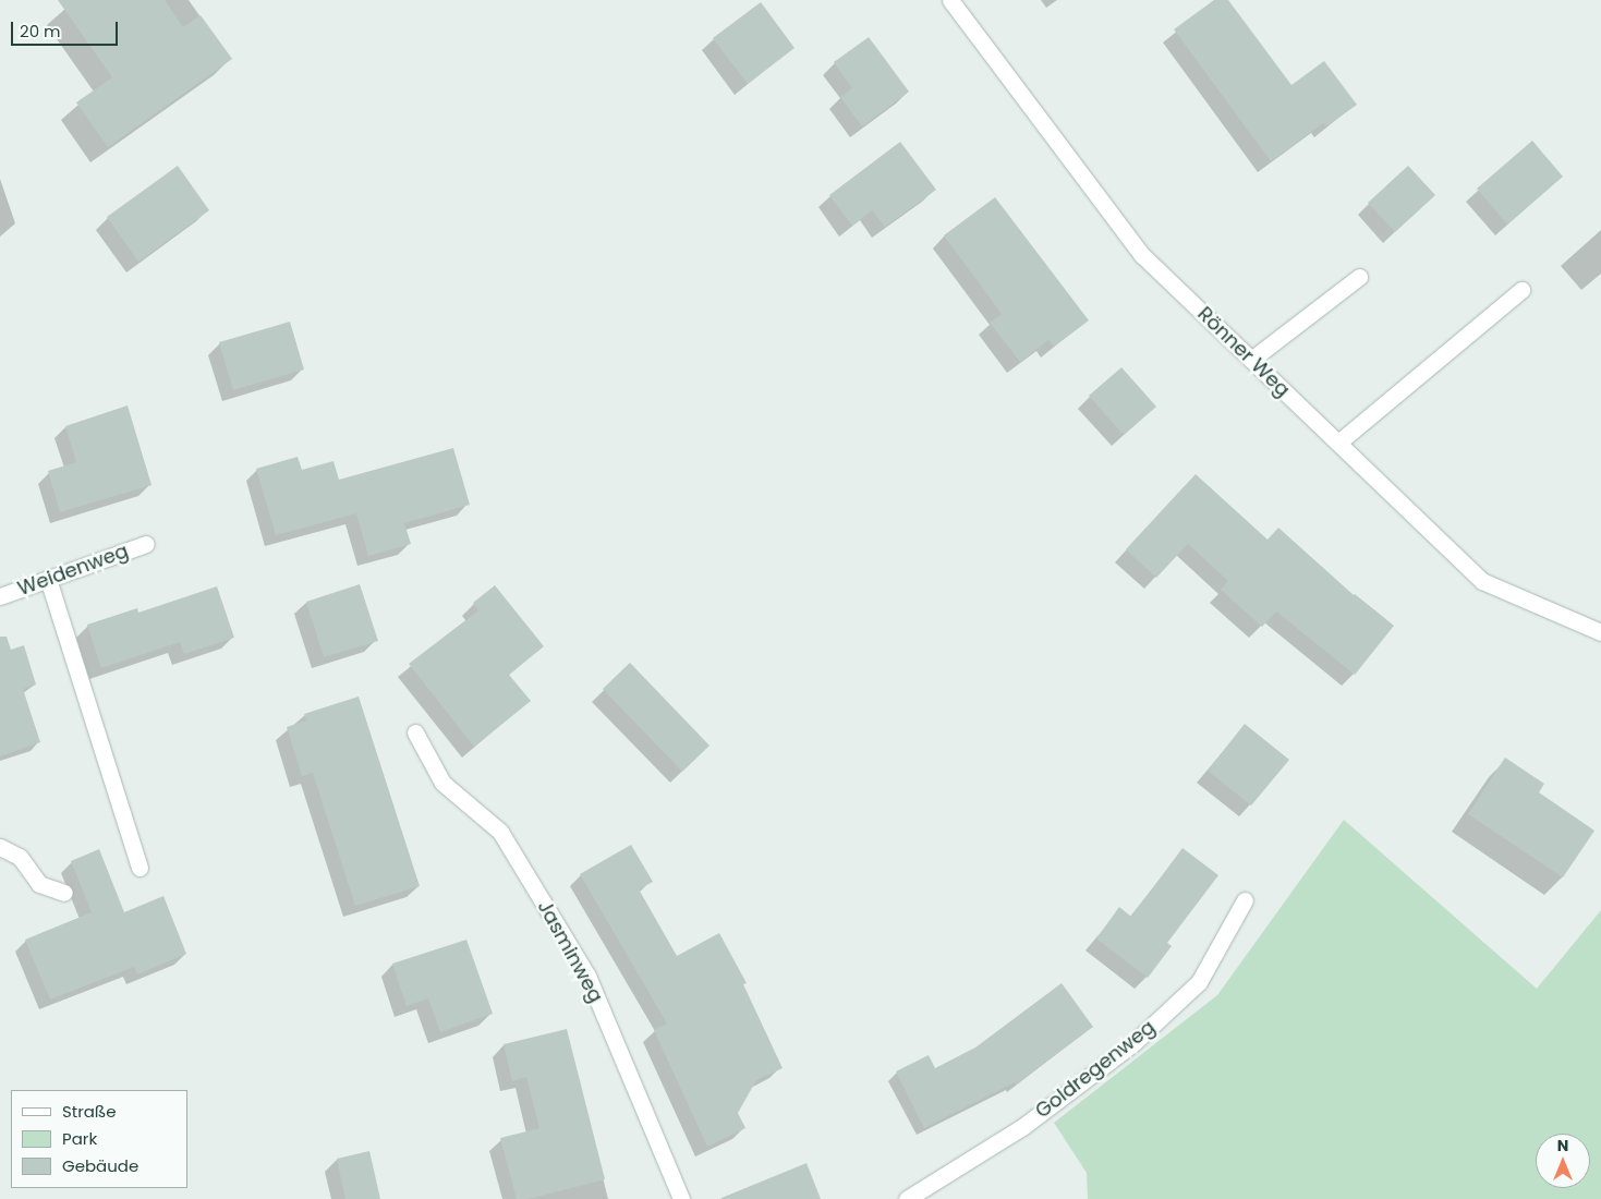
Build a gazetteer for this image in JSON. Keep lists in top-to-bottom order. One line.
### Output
{"streets":{"street":["Rönner Weg","Weidenweg","Jasminweg","Goldregenweg"]},"legend":["Straße","Park","Gebäude"],"scale_bar":"20 m","north":"top"}
